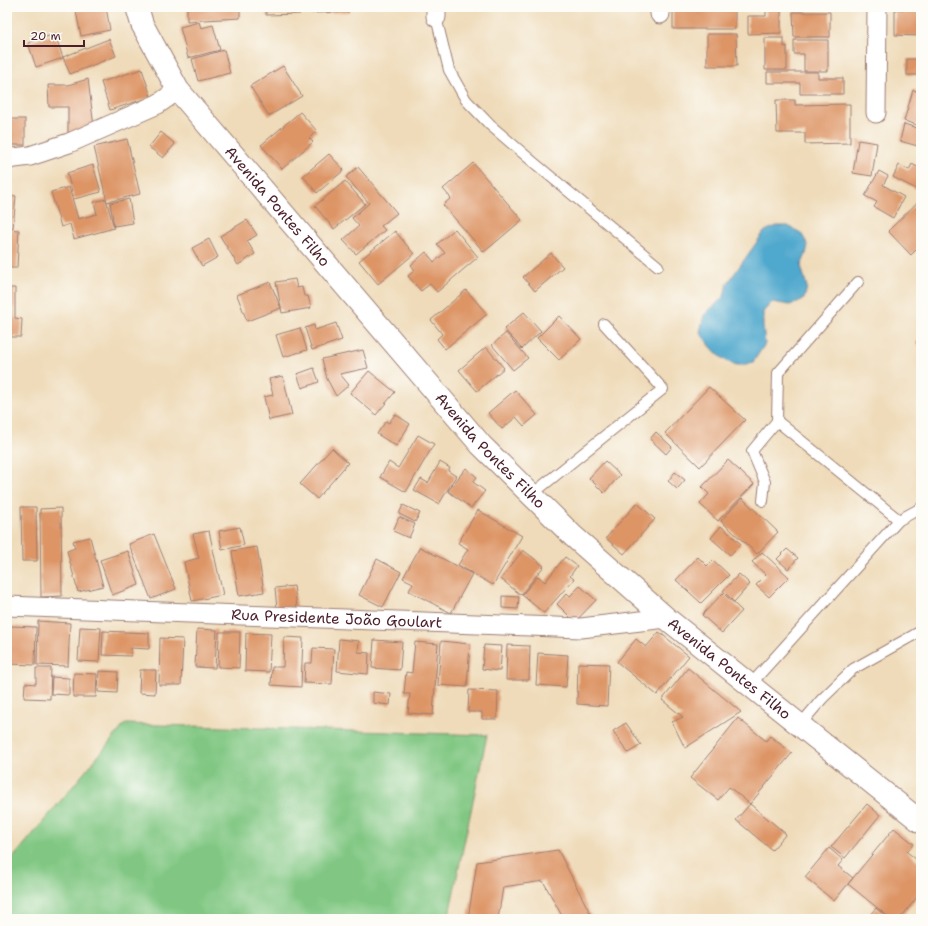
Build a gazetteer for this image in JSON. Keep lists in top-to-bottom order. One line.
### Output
{"streets":{"street":["Avenida Pontes Filho","Rua Presidente João Goulart"]},"crossings":[["Avenida Pontes Filho","Rua Presidente João Goulart"]],"scale_bar":"20 m"}
